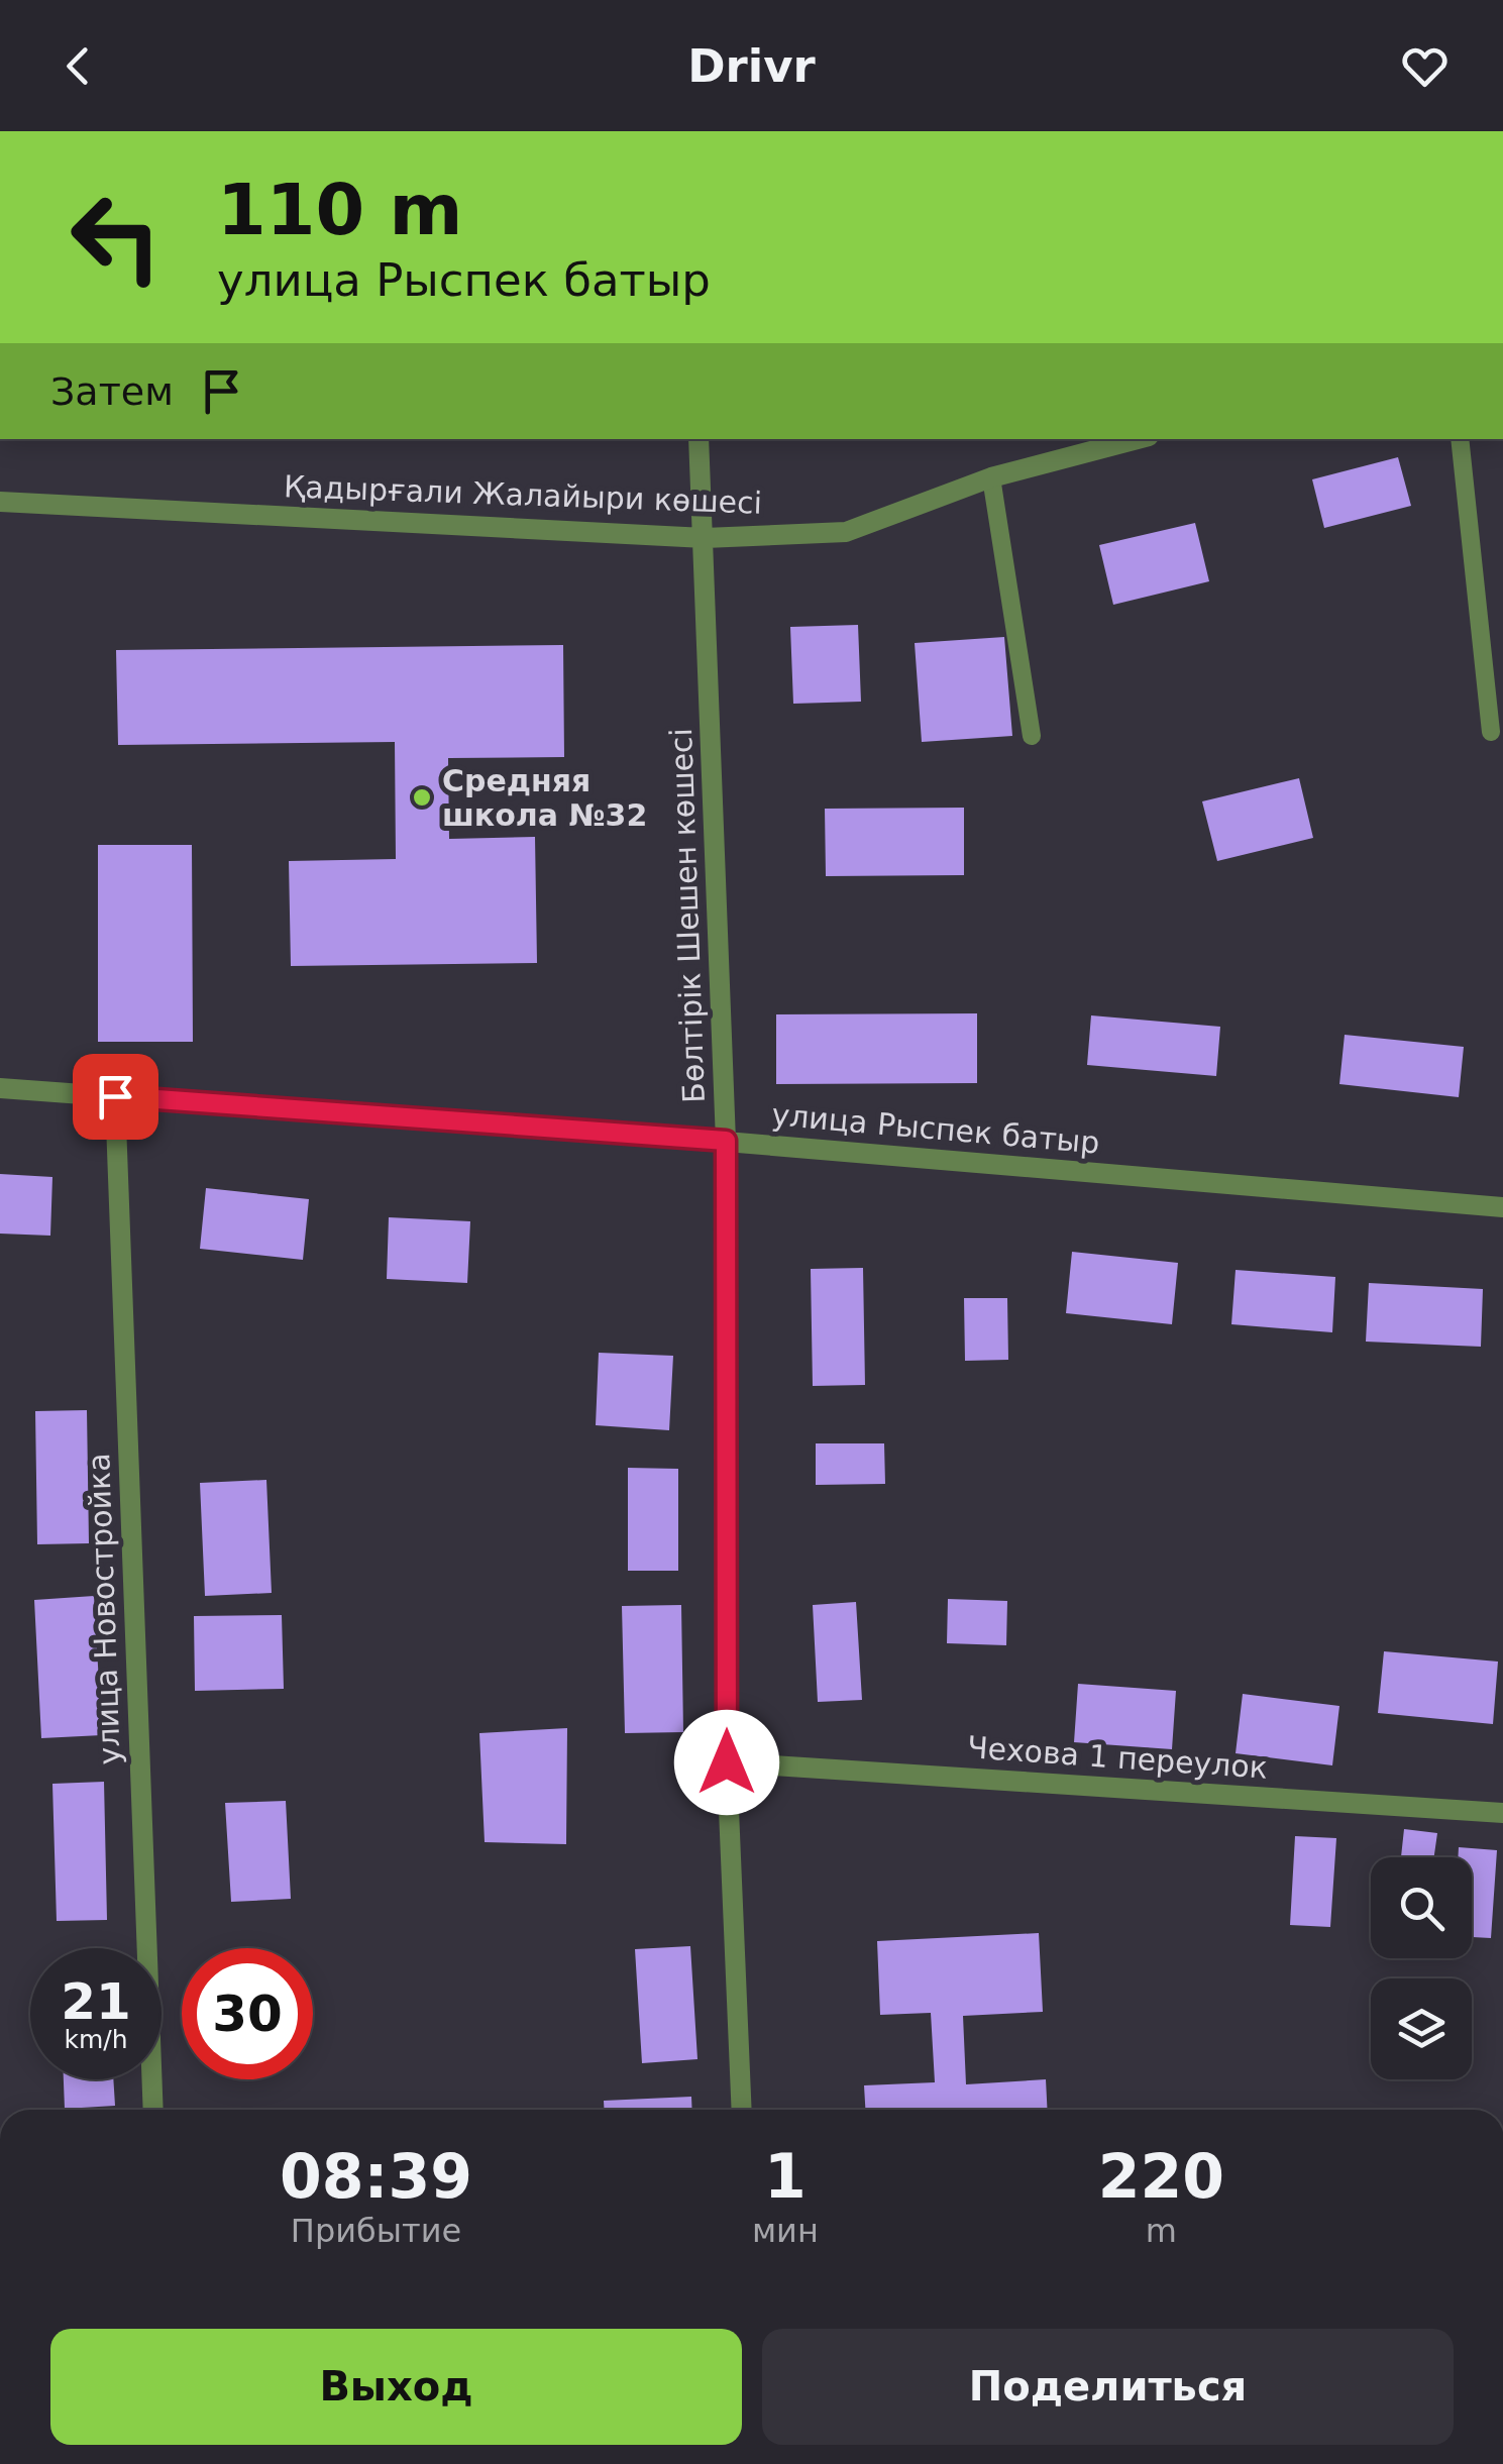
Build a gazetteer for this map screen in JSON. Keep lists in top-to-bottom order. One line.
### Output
{"streets":{"street":["Қадырғали Жалайыри көшесі","Бөлтірік Шешен көшесі","улица Рыспек батыр","улица Новостройка","Чехова 1 переулок"]},"crossings":[["Қадырғали Жалайыри көшесі","Бөлтірік Шешен көшесі"],["Бөлтірік Шешен көшесі","улица Рыспек батыр"],["Бөлтірік Шешен көшесі","Чехова 1 переулок"],["улица Рыспек батыр","улица Новостройка"]],"places":["Средняя школа №32"],"page":{"header":"Drivr","turn":["110 m","улица Рыспек батыр"],"then":"Затем","speed":"21 km/h","limit":"30","eta":["08:39","Прибытие","1","мин","220","m"],"buttons":["Выход","Поделиться"]}}
